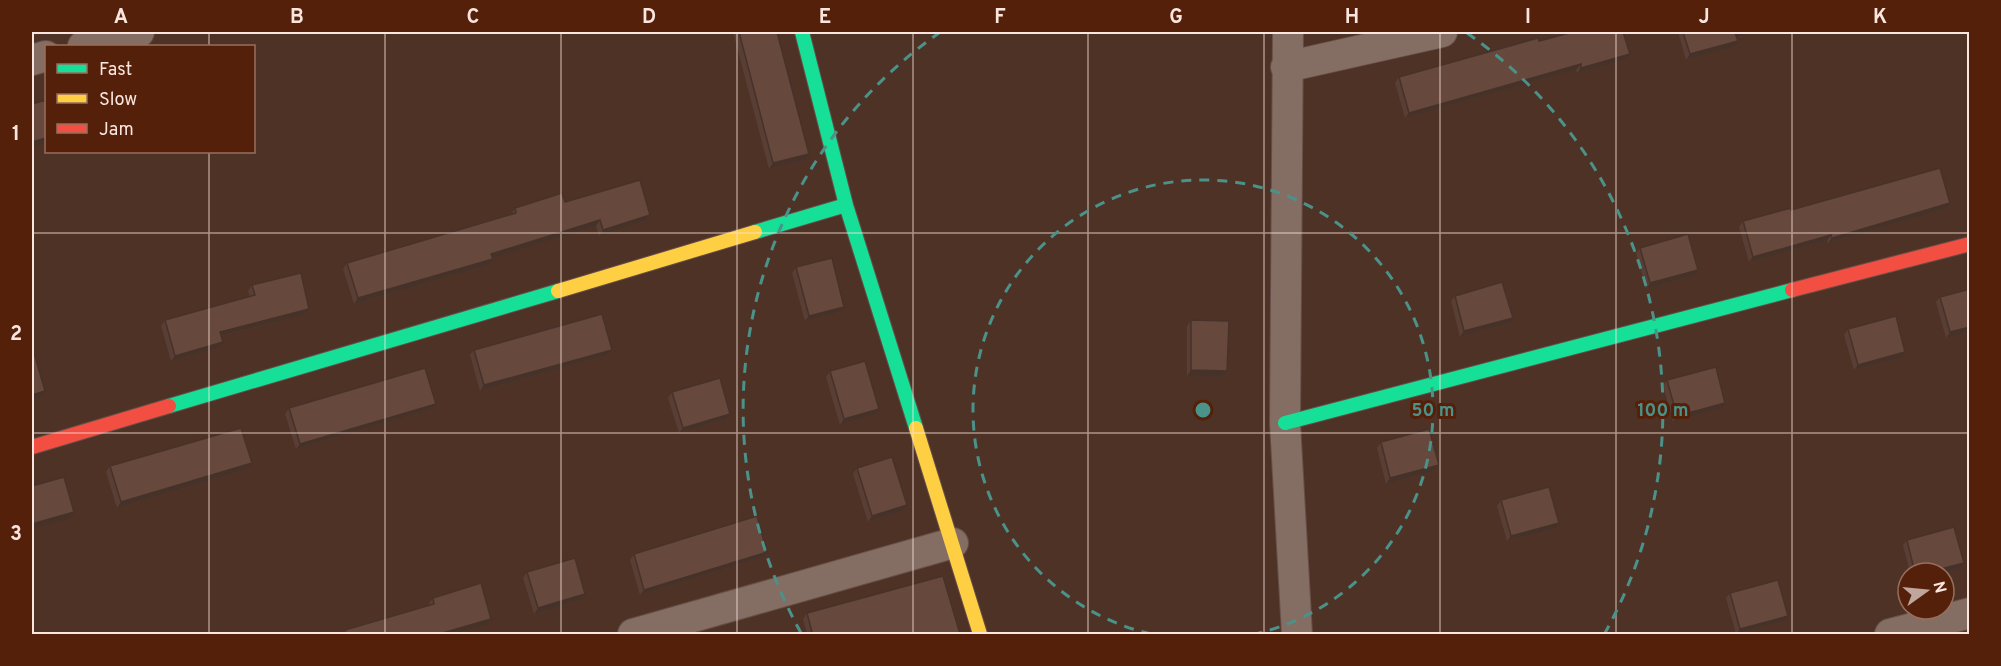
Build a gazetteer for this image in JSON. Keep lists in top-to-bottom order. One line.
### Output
{"legend":["Fast","Slow","Jam"],"north":"right","grid":{"columns":["A","B","C","D","E","F","G","H","I","J","K"],"rows":["1","2","3"]},"rings":["50 m","100 m"]}
